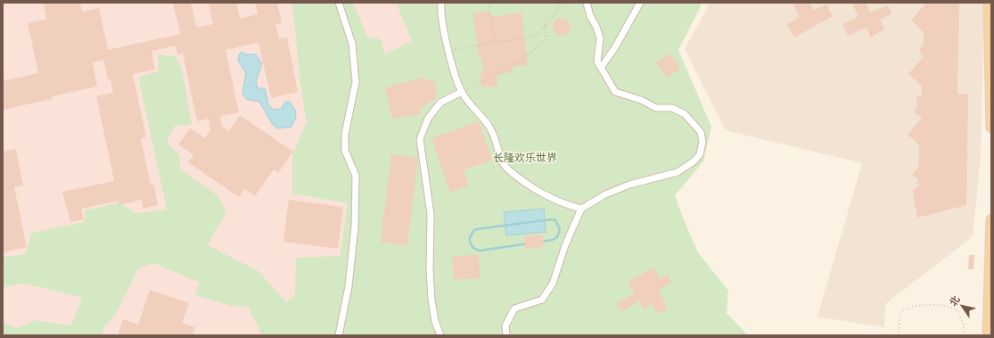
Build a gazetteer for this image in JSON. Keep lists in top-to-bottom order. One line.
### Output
{"parks":["长隆欢乐世界"],"north":"top left"}
